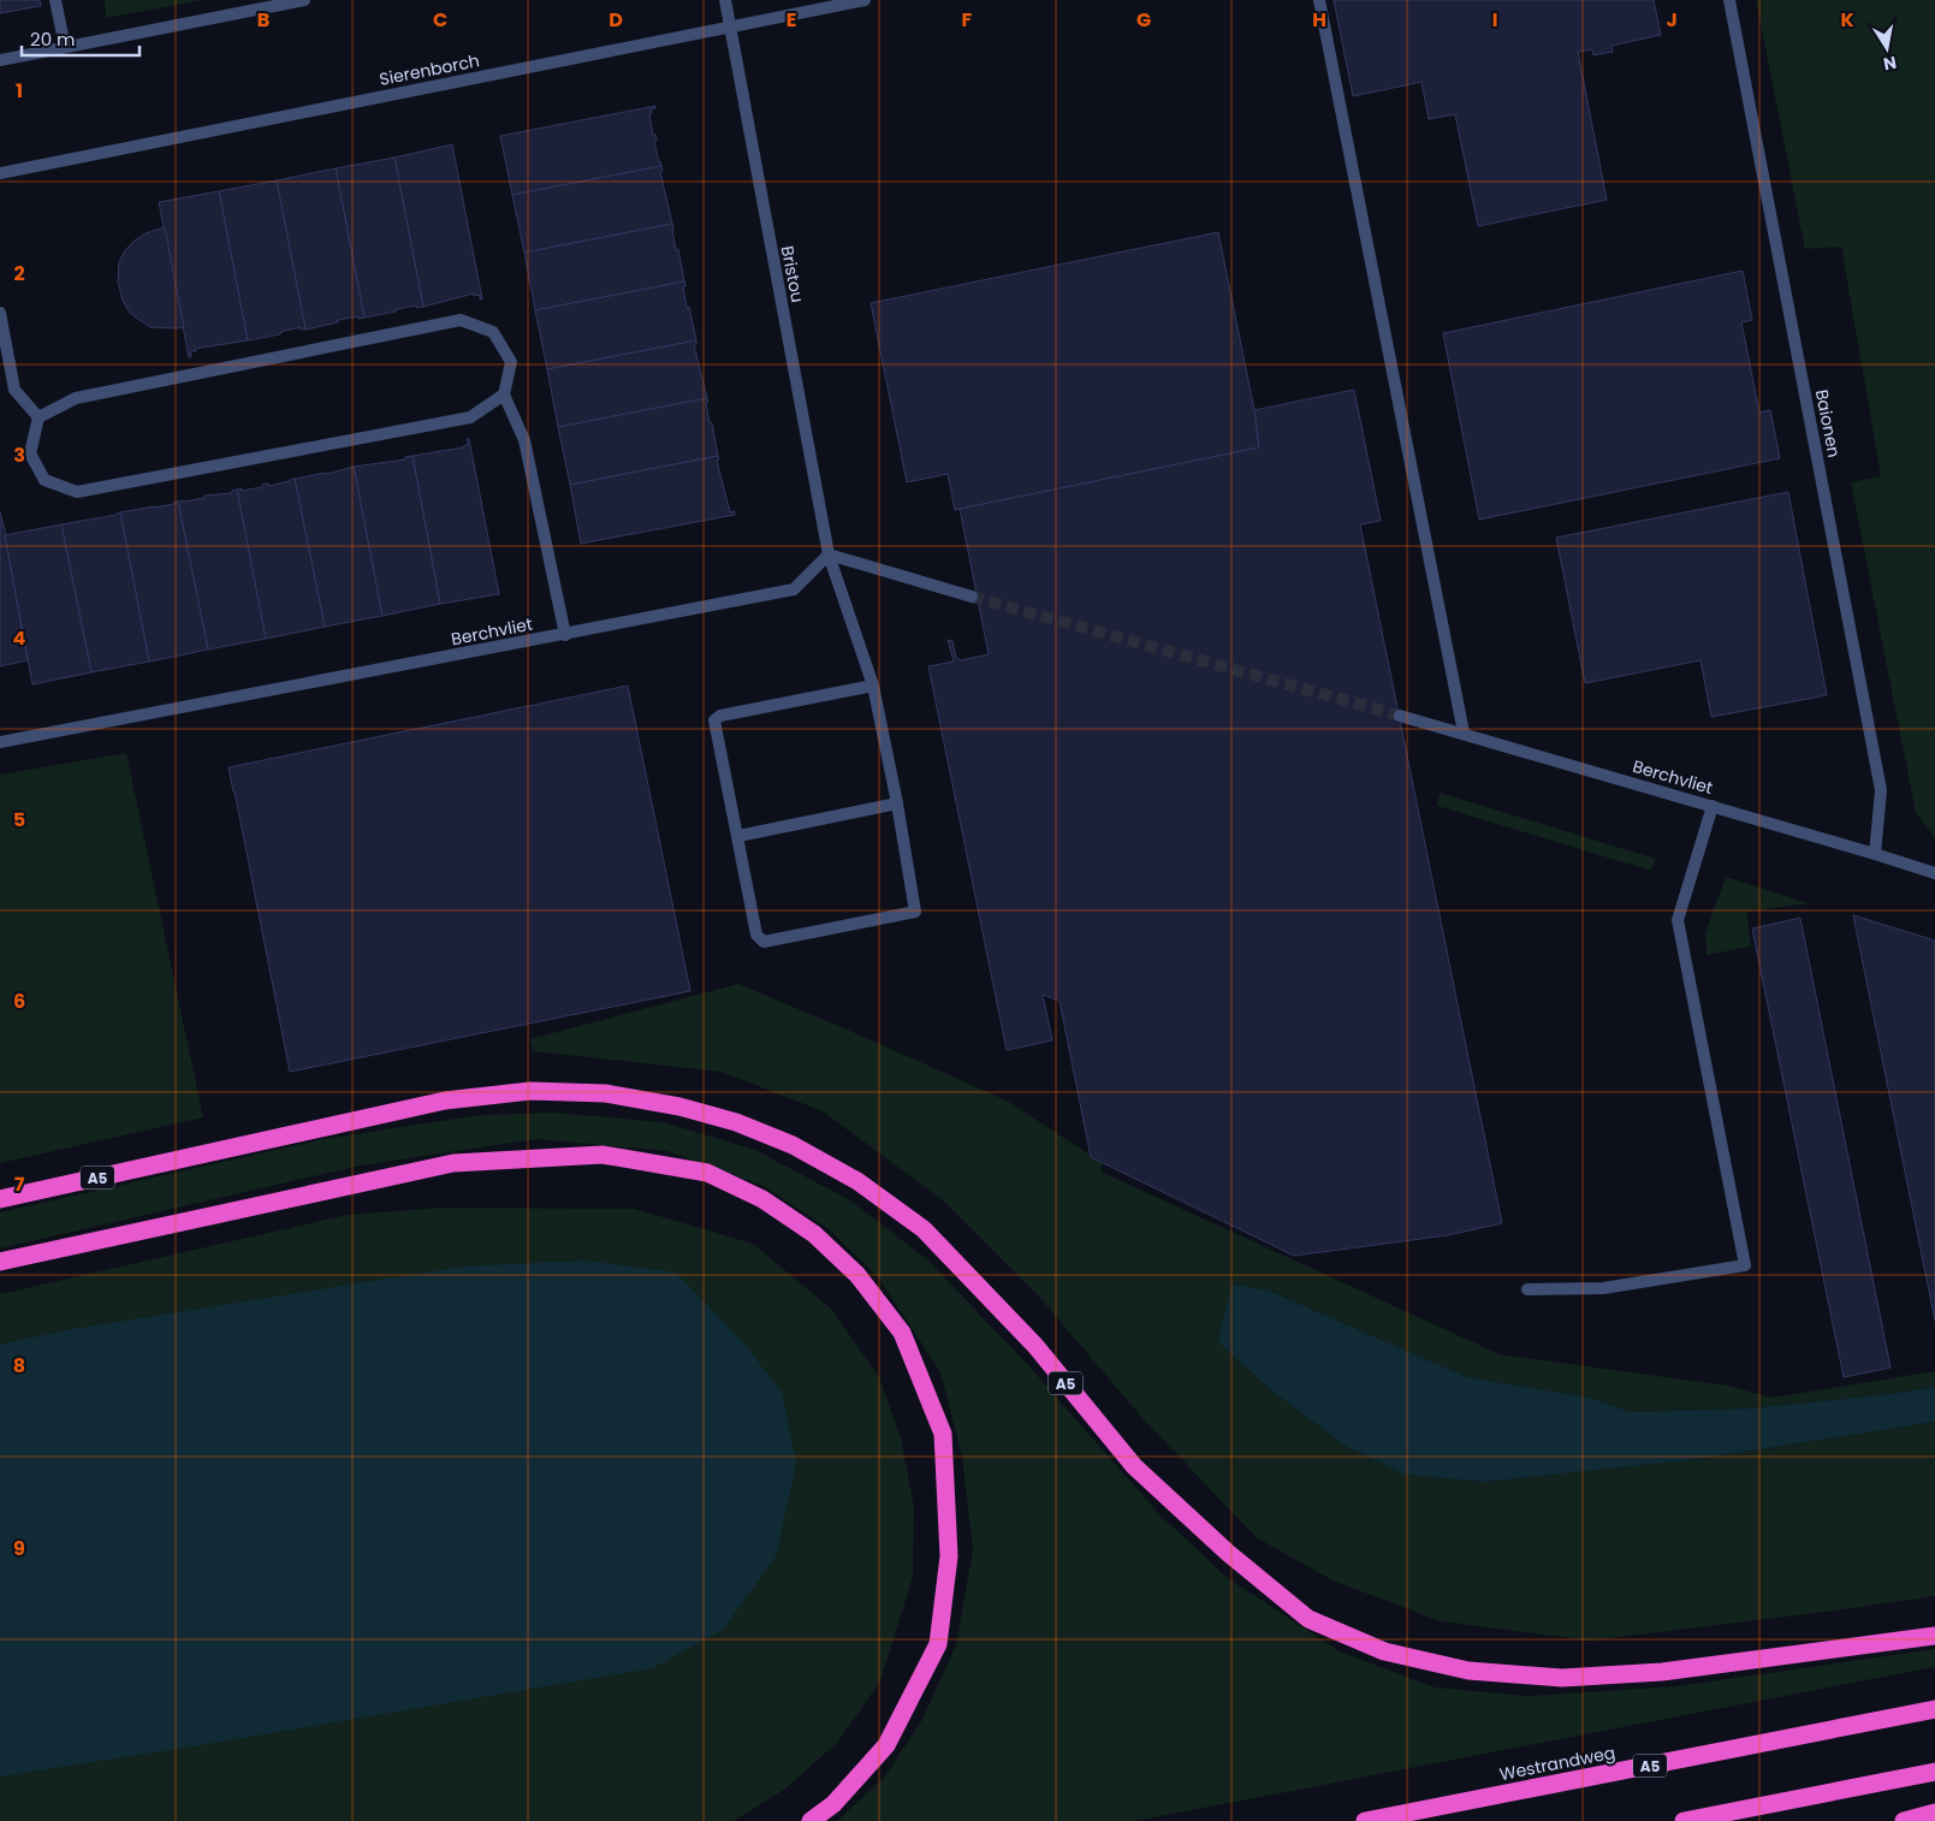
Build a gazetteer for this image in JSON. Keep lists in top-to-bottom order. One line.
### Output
{"streets":{"highway":["A5","Westrandweg"],"street":["Sierenborch","Bristou","Baionen","Berchvliet"]},"crossings":[["Sierenborch","Bristou"],["Bristou","Berchvliet"],["Baionen","Berchvliet"]],"scale_bar":"20 m","north":"bottom","grid":{"columns":["B","C","D","E","F","G","H","I","J","K"],"rows":["1","2","3","4","5","6","7","8","9"]}}
